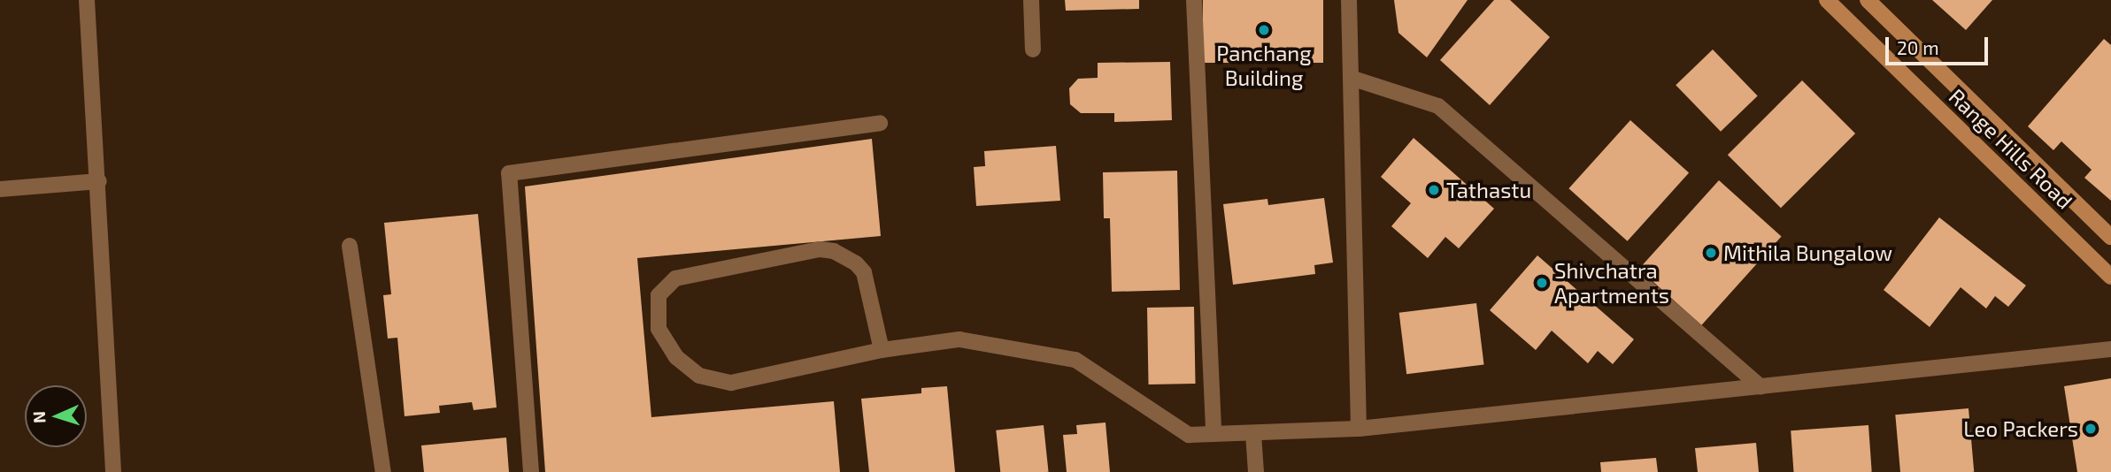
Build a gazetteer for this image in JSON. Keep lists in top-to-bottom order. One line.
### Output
{"streets":{"main road":["Range Hills Road"]},"places":["Panchang Building","Tathastu","Mithila Bungalow","Shivchatra Apartments","Leo Packers"],"scale_bar":"20 m","north":"left"}
